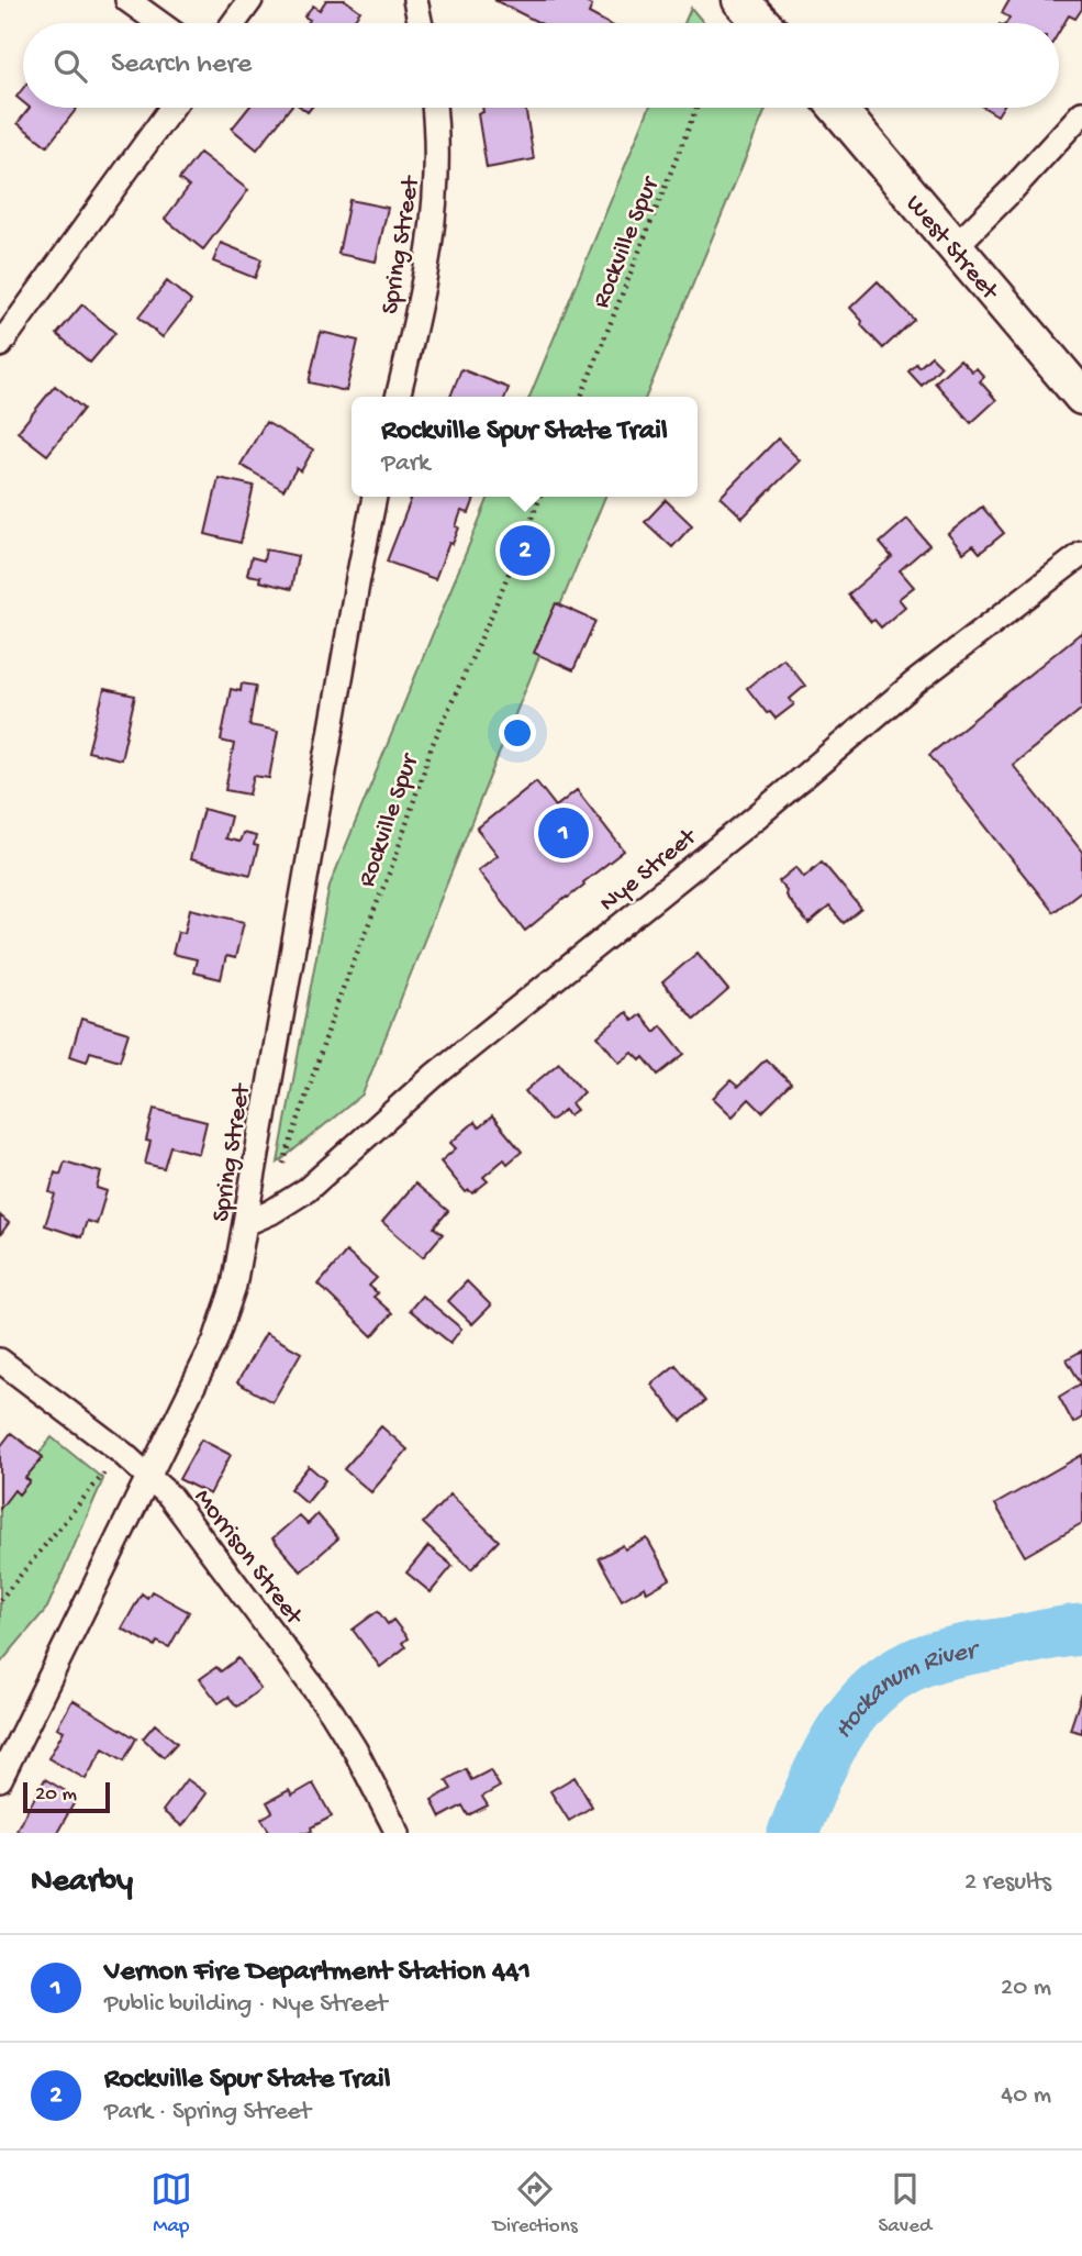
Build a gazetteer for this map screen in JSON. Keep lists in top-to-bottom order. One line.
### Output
{"streets":{"main road":["West Street"],"street":["Spring Street","Nye Street","Morrison Street"],"path":["Rockville Spur"]},"crossings":[["Spring Street","Nye Street"],["Spring Street","Morrison Street"]],"water":["Hockanum River"],"scale_bar":"20 m","page":{"search":"Search here","popup":["Rockville Spur State Trail","Park"],"pins":["2","1"],"scale":"20 m","heading":["Nearby","2 results"],"list":[{"mark":"1","name":"Vernon Fire Department Station 441","note":"Public building · Nye Street","value":"20 m"},{"mark":"2","name":"Rockville Spur State Trail","note":"Park · Spring Street","value":"40 m"}],"nav":["Map","Directions","Saved"]}}
